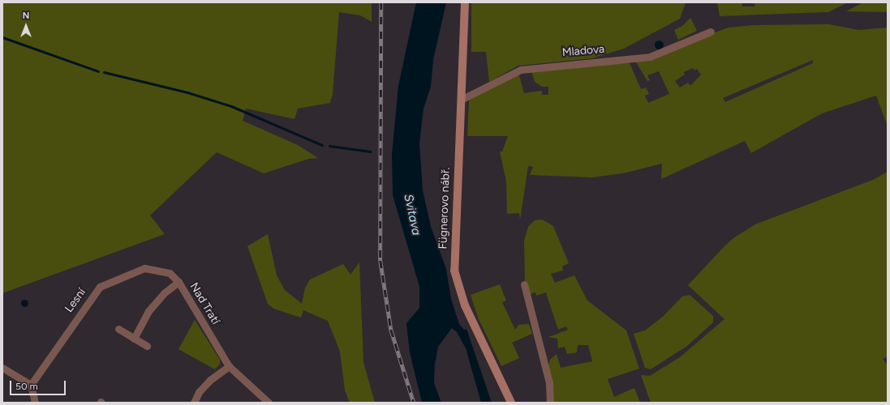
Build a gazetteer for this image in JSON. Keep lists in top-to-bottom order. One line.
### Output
{"streets":{"street":["Mladova","Fügnerovo nábř.","Lesní","Nad Tratí"]},"crossings":[["Mladova","Fügnerovo nábř."],["Lesní","Nad Tratí"]],"water":["Svitava"],"scale_bar":"50 m","north":"top"}
